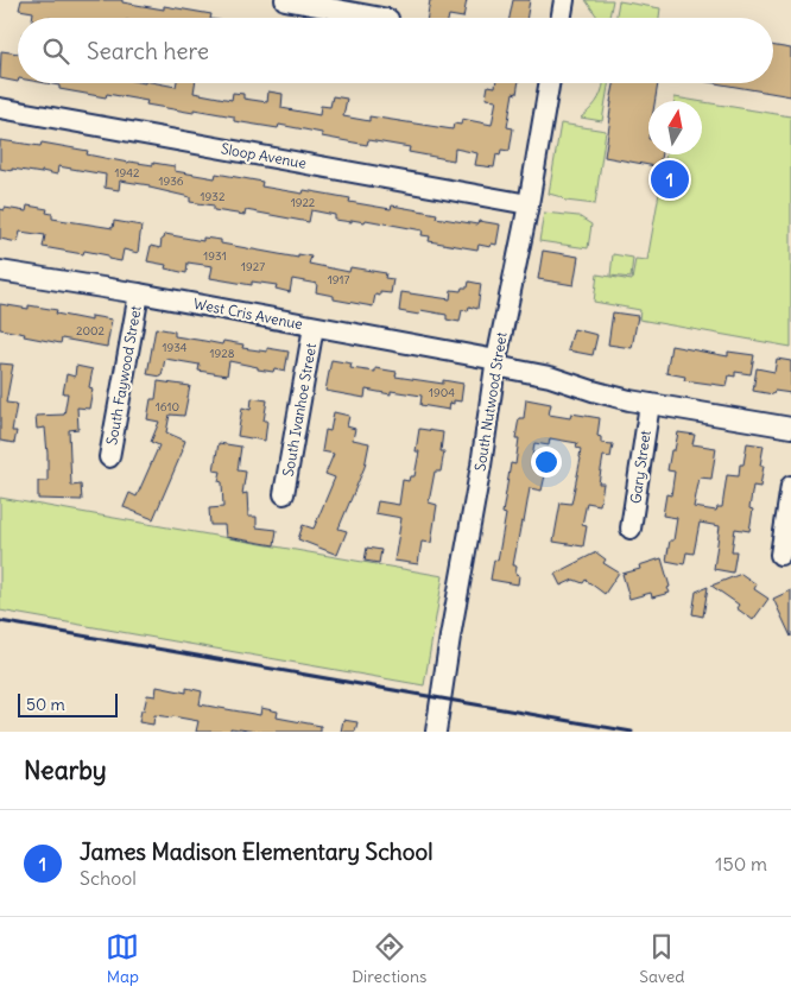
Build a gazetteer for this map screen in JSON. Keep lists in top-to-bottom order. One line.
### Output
{"streets":{"street":["Sloop Avenue","West Cris Avenue","South Faywood Street","South Nutwood Street","South Ivanhoe Street","Gary Street"]},"crossings":[["Sloop Avenue","South Nutwood Street"],["West Cris Avenue","South Faywood Street"],["West Cris Avenue","South Nutwood Street"],["West Cris Avenue","South Ivanhoe Street"],["West Cris Avenue","Gary Street"]],"house_numbers":["1942","1936","1932","1922","1931","1927","1917","2002","1934","1928","1904","1610"],"scale_bar":"50 m","north":"top","page":{"search":"Search here","pins":"1","scale":"50 m","heading":"Nearby","list":[{"mark":"1","name":"James Madison Elementary School","note":"School","value":"150 m"}],"nav":["Map","Directions","Saved"]}}
